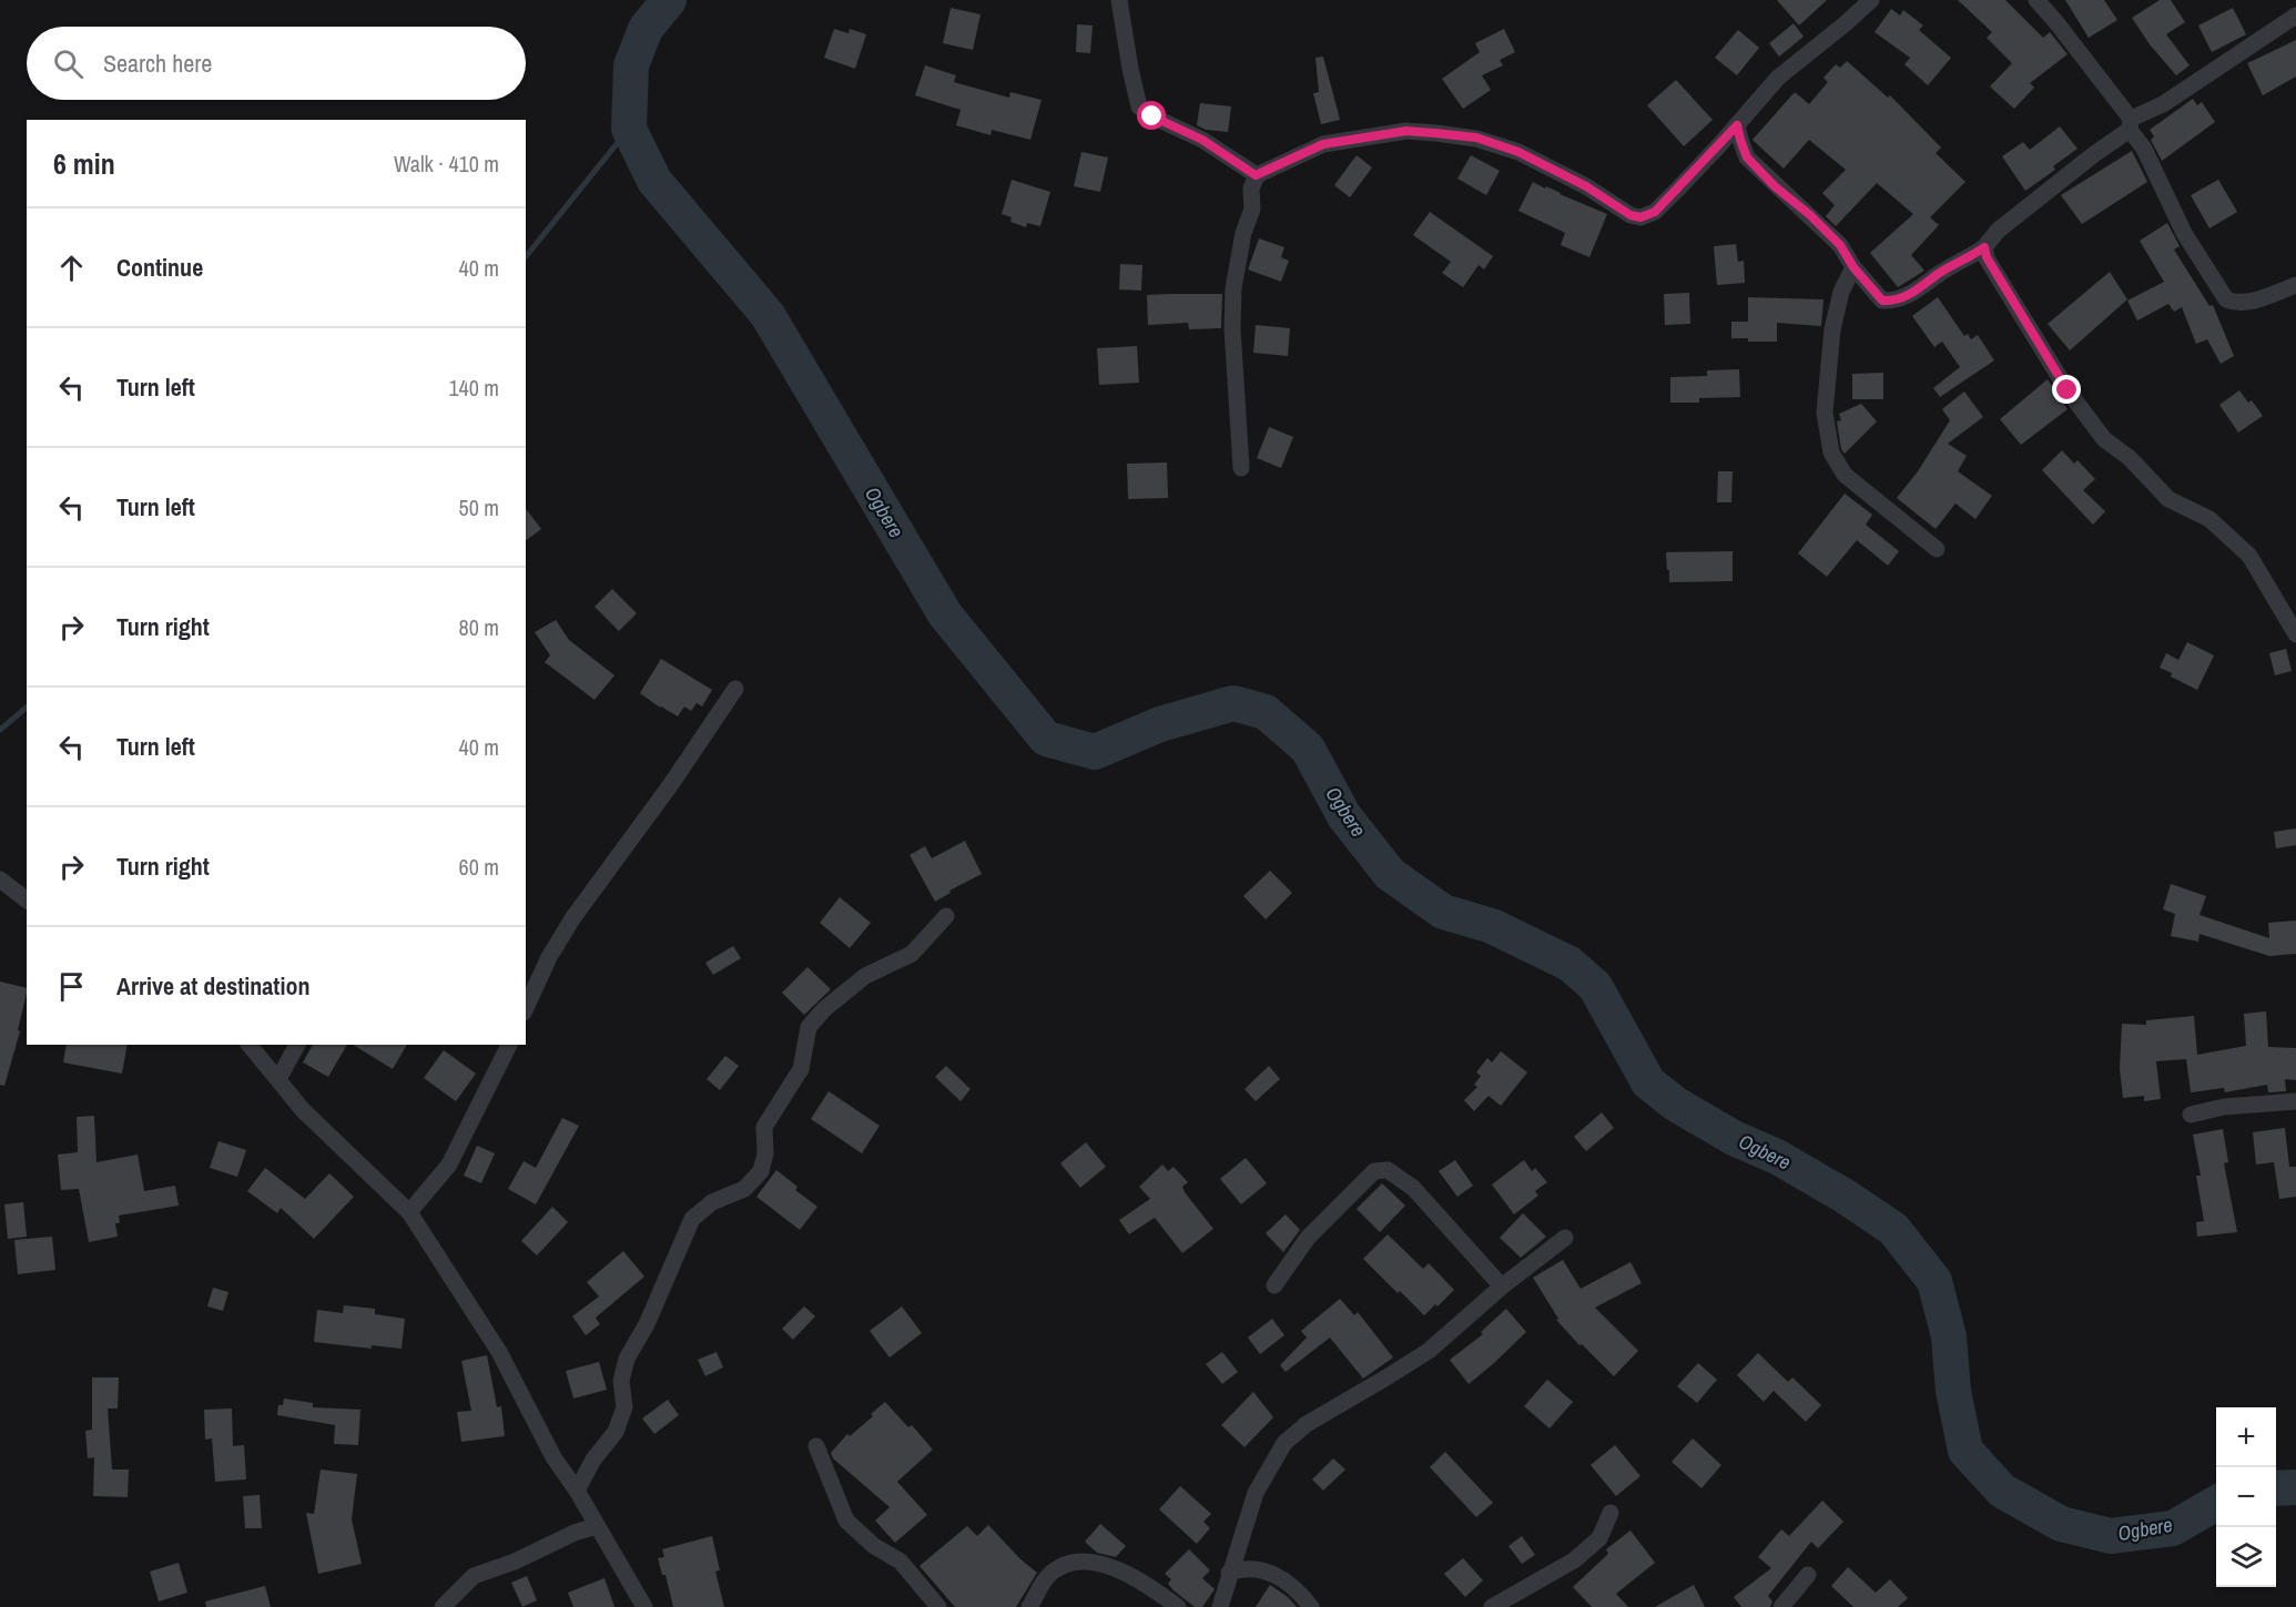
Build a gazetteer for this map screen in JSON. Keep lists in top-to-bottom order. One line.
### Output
{"water":["Ogbere"],"page":{"search":"Search here","heading":["6 min","Walk · 410 m"],"list":[["Continue","40 m"],["Turn left","140 m"],["Turn left","50 m"],["Turn right","80 m"],["Turn left","40 m"],["Turn right","60 m"],"Arrive at destination"],"map_buttons":["+","−"]}}
